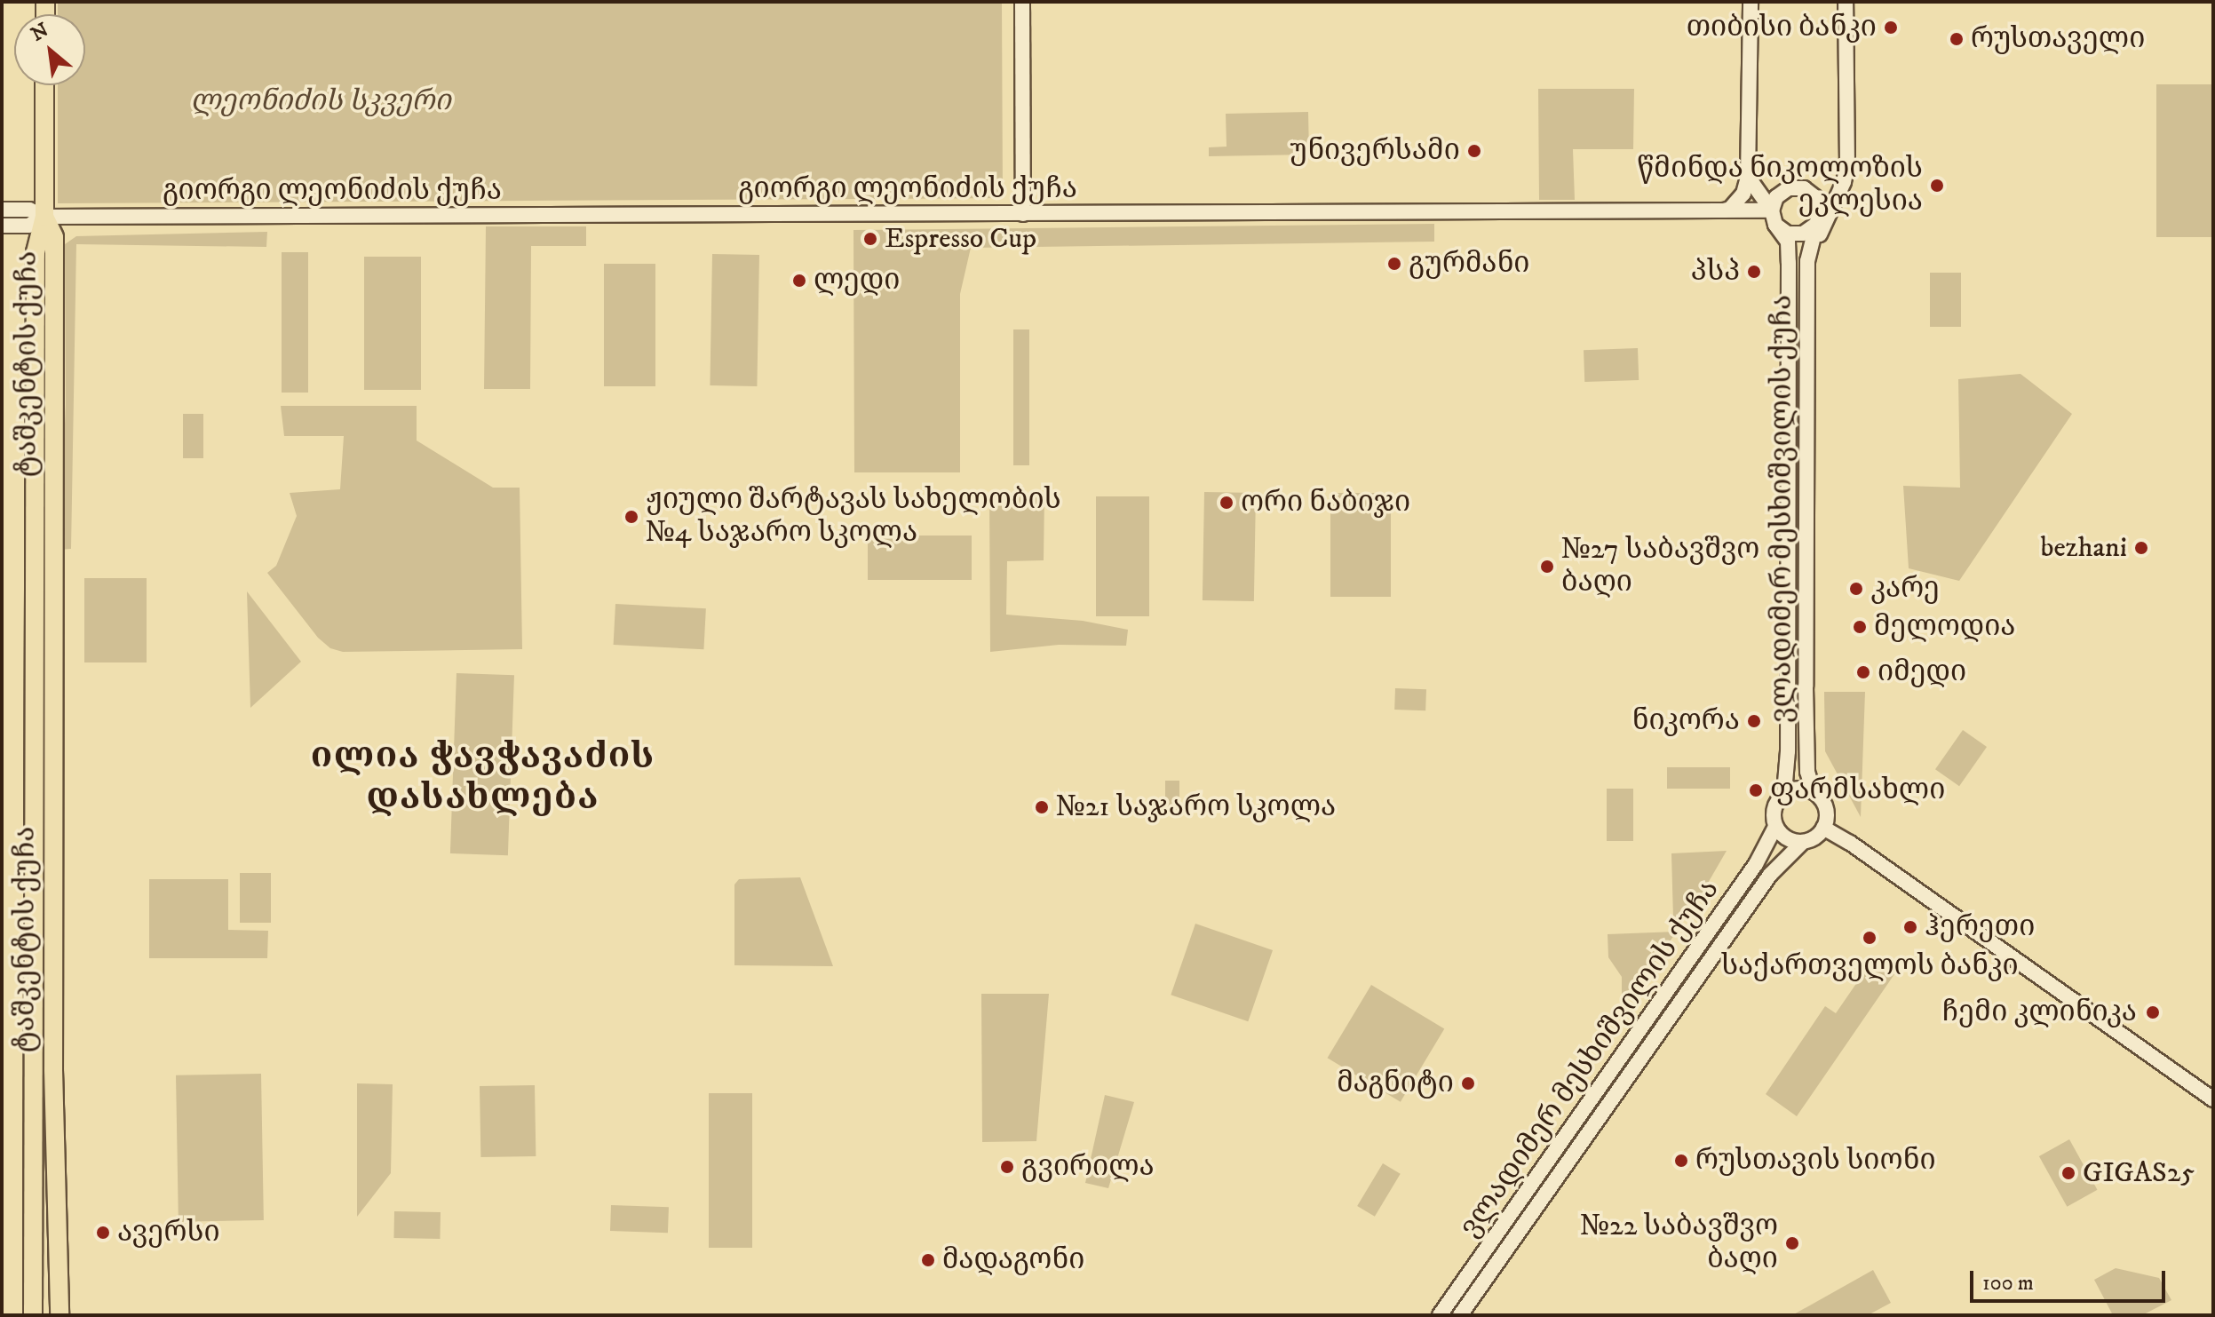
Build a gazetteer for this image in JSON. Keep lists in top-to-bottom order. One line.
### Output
{"streets":{"main road":["ტაშკენტის ქუჩა"],"street":["გიორგი ლეონიძის ქუჩა","ვლადიმერ მესხიშვილის ქუჩა"]},"crossings":[["გიორგი ლეონიძის ქუჩა","ტაშკენტის ქუჩა"],["გიორგი ლეონიძის ქუჩა","ვლადიმერ მესხიშვილის ქუჩა"]],"districts":["ილია ჭავჭავაძის დასახლება"],"parks":["ლეონიძის სკვერი"],"places":["თიბისი ბანკი","რუსთაველი","უნივერსამი","წმინდა ნიკოლოზის ეკლესია","Espresso Cup","გურმანი","პსპ","ლედი","ორი ნაბიჯი","ჟიული შარტავას სახელობის №4 საჯარო სკოლა","bezhani","№27 საბავშვო ბაღი","კარე","მელოდია","იმედი","ნიკორა","ფარმსახლი","№21 საჯარო სკოლა","ჰერეთი","საქართველოს ბანკი","ჩემი კლინიკა","მაგნიტი","რუსთავის სიონი","გვირილა","GIGAS25","ავერსი","№22 საბავშვო ბაღი","მადაგონი"],"scale_bar":"100 m","north":"top left"}
